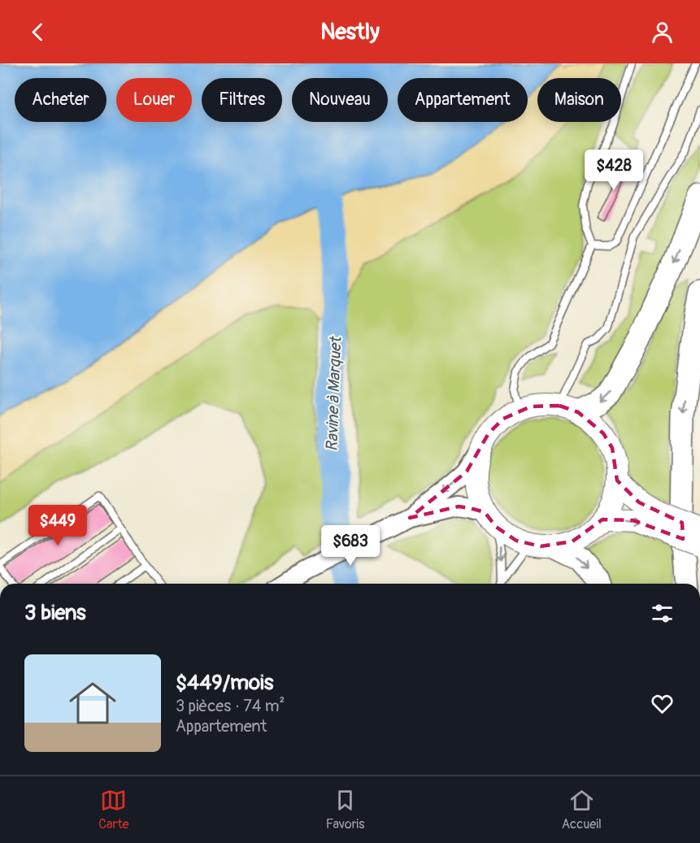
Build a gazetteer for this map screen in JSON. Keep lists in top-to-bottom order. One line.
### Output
{"water":["Ravine à Marquet"],"page":{"header":"Nestly","chip":["Acheter","Louer","Filtres","Nouveau","Appartement","Maison"],"price":["$428","$449","$683"],"heading":"3 biens","list":[{"name":"$449/mois","note":"3 pièces · 74 m² · Appartement"}],"tabs":["Carte","Favoris","Accueil"]}}
